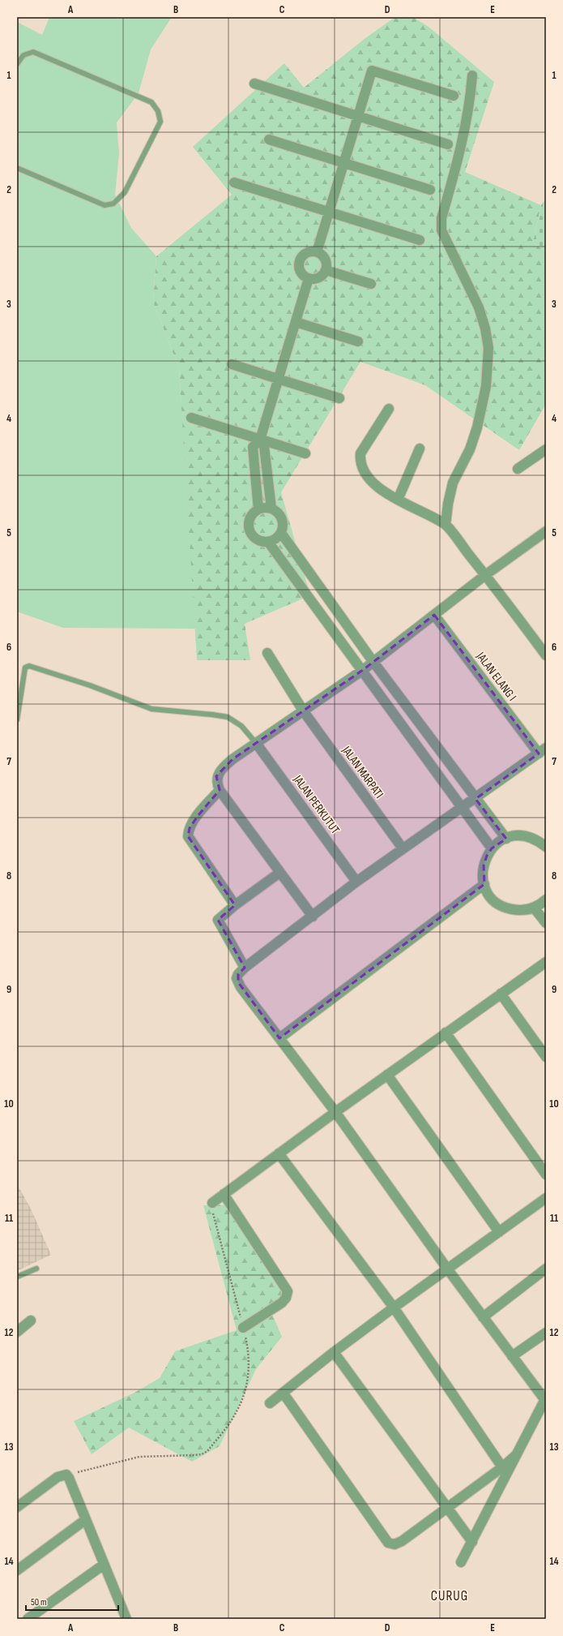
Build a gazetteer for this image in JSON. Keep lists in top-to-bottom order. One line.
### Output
{"streets":{"street":["JALAN ELANG I","JALAN MARPATI","JALAN PERKUTUT"]},"districts":["CURUG"],"scale_bar":"50 m","grid":{"columns":["A","B","C","D","E"],"rows":["1","2","3","4","5","6","7","8","9","10","11","12","13","14"]}}
